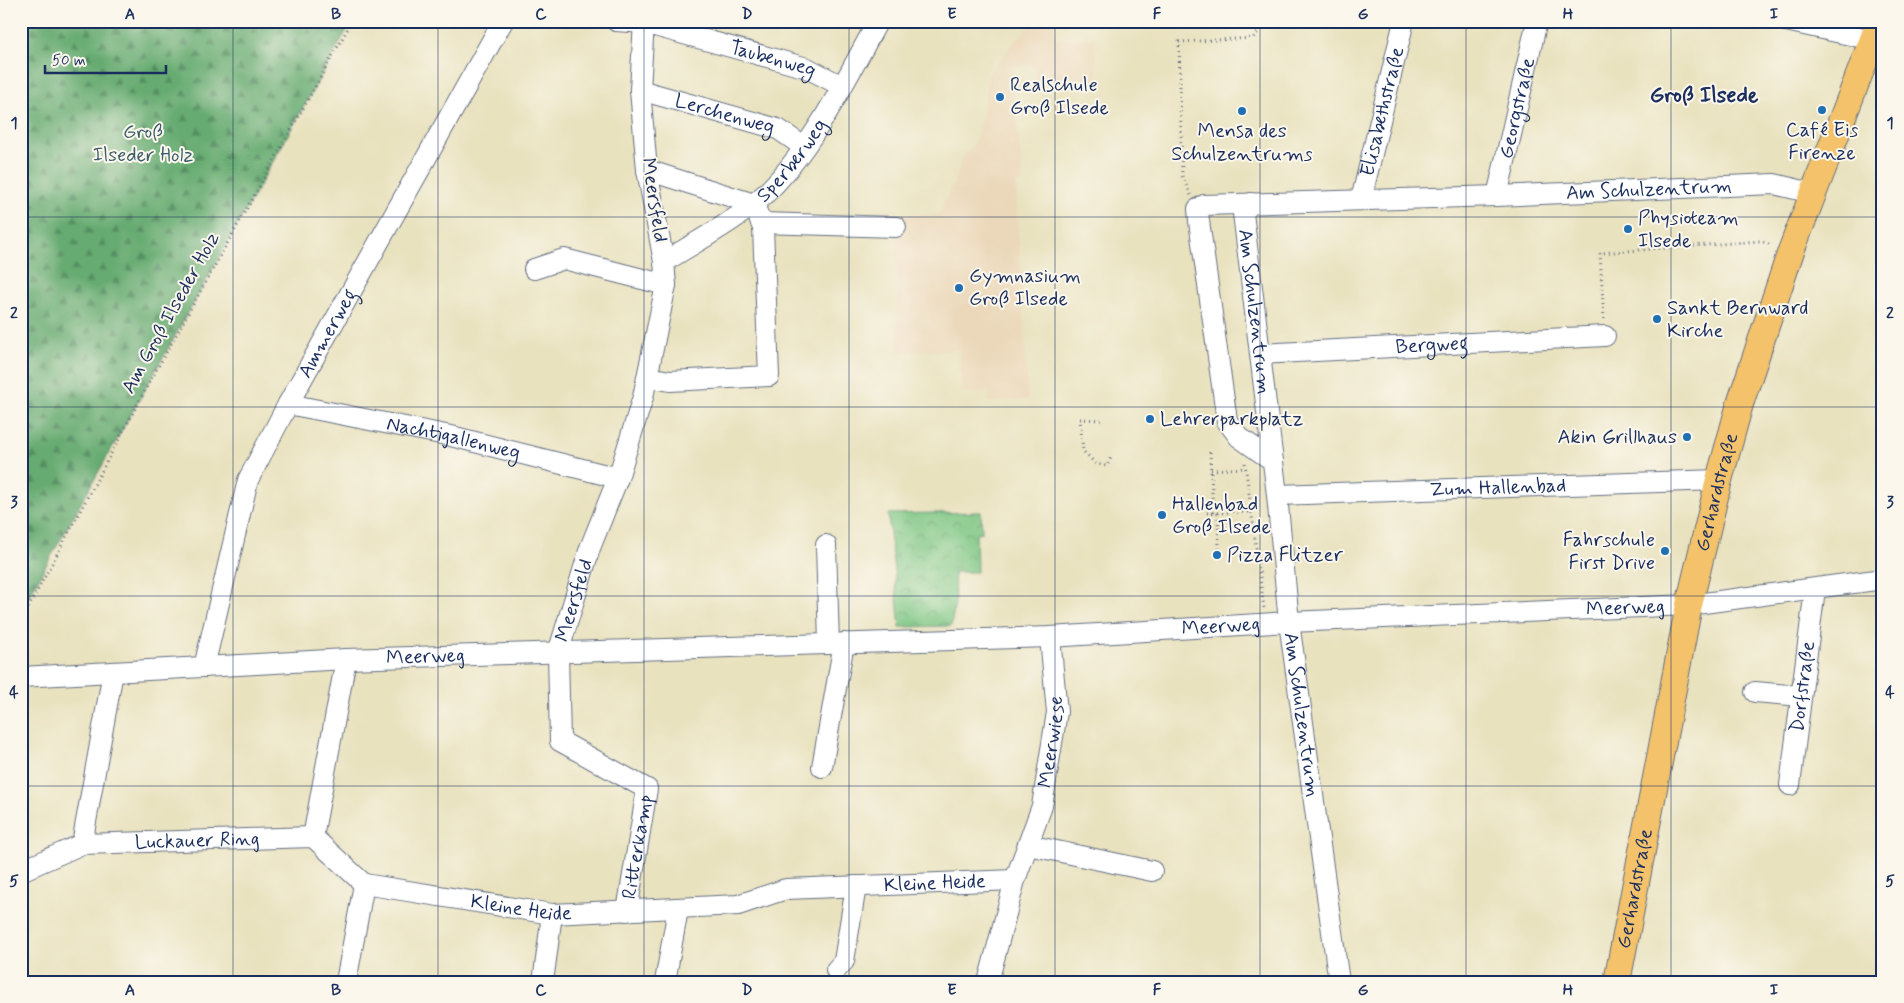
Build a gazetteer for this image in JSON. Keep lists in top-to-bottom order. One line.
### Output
{"streets":{"main road":["Gerhardstraße"],"street":["Taubenweg","Georgstraße","Elisabethstraße","Lerchenweg","Sperberweg","Am Schulzentrum","Meersfeld","Ammerweg","Bergweg","Nachtigallenweg","Zum Hallenbad","Meerweg","Dorfstraße","Meerwiese","Luckauer Ring","Ritterkamp","Kleine Heide"],"path":["Am Groß Ilseder Holz"]},"crossings":[["Taubenweg","Sperberweg"],["Taubenweg","Meersfeld"],["Georgstraße","Am Schulzentrum"],["Elisabethstraße","Am Schulzentrum"],["Lerchenweg","Sperberweg"],["Lerchenweg","Meersfeld"],["Sperberweg","Meersfeld"],["Am Schulzentrum","Bergweg"],["Am Schulzentrum","Zum Hallenbad"],["Am Schulzentrum","Gerhardstraße"],["Am Schulzentrum","Meerweg"],["Meersfeld","Nachtigallenweg"],["Meersfeld","Meerweg"],["Meersfeld","Ritterkamp"],["Ammerweg","Nachtigallenweg"],["Ammerweg","Meerweg"],["Zum Hallenbad","Gerhardstraße"],["Gerhardstraße","Meerweg"],["Meerweg","Meerwiese"],["Meerweg","Ritterkamp"],["Meerwiese","Kleine Heide"],["Ritterkamp","Kleine Heide"]],"districts":["Groß Ilsede"],"parks":["Groß Ilseder Holz"],"places":["Realschule Groß Ilsede","Café Eis Firenze","Mensa des Schulzentrums","Physioteam Ilsede","Gymnasium Groß Ilsede","Sankt Bernward Kirche","Lehrerparkplatz","Akin Grillhaus","Hallenbad Groß Ilsede","Fahrschule First Drive","Pizza Flitzer"],"scale_bar":"50 m","grid":{"columns":["A","B","C","D","E","F","G","H","I"],"rows":["1","2","3","4","5"]}}
